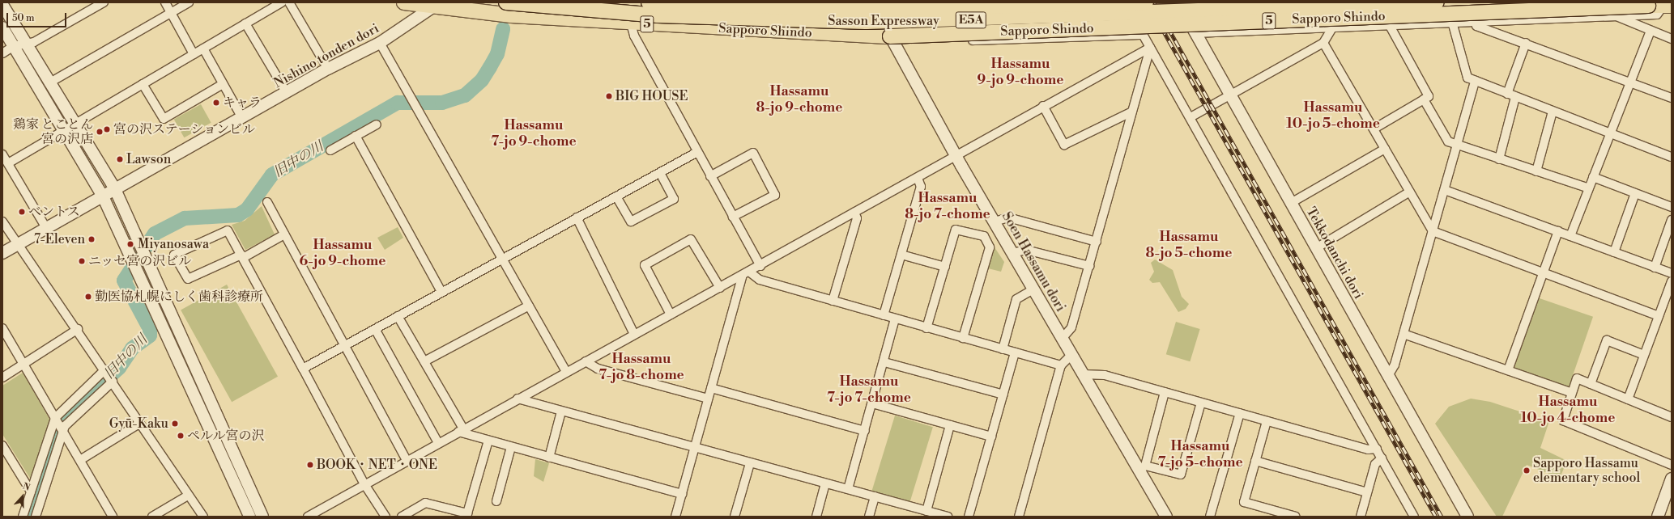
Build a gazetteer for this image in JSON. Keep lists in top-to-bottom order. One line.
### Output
{"streets":{"highway":["Sapporo Shindo","E5A","Sasson Expressway","5"],"street":["Nishino tonden dori","Tekkodanchi dori","Soen Hassamu dori"]},"crossings":[["Sapporo Shindo","Nishino tonden dori"],["Sapporo Shindo","Soen Hassamu dori"]],"districts":["Hassamu 9-jo 9-chome","Hassamu 8-jo 9-chome","Hassamu 10-jo 5-chome","Hassamu 7-jo 9-chome","Hassamu 8-jo 7-chome","Hassamu 8-jo 5-chome","Hassamu 6-jo 9-chome","Hassamu 7-jo 8-chome","Hassamu 7-jo 7-chome","Hassamu 10-jo 4-chome","Hassamu 7-jo 5-chome"],"water":["旧中の川"],"places":["BIG HOUSE","キャラ","宮の沢ステーションビル","鶏家 とことん 宮の沢店","Lawson","ベントス","7-Eleven","Miyanosawa","ニッセ宮の沢ビル","勤医協札幌にしく歯科診療所","Gyū-Kaku","ペルル宮の沢","BOOK・NET・ONE","Sapporo Hassamu elementary school"],"scale_bar":"50 m","north":"top"}
